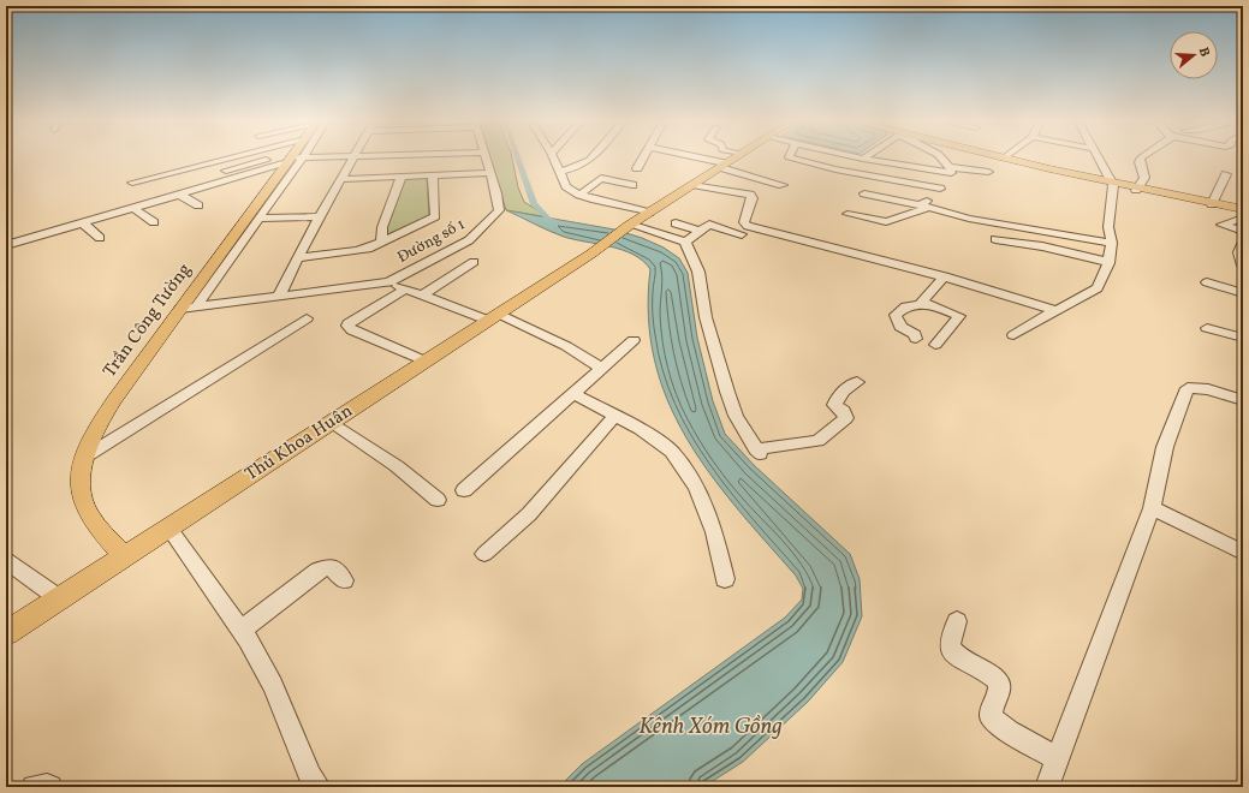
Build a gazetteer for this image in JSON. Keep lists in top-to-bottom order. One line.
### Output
{"streets":{"main road":["Trần Công Tường","Thủ Khoa Huân"],"street":["Đường số 1"]},"crossings":[["Đường số 1","Trần Công Tường"],["Trần Công Tường","Thủ Khoa Huân"]],"water":["Kênh Xóm Gồng"],"north":"right"}
